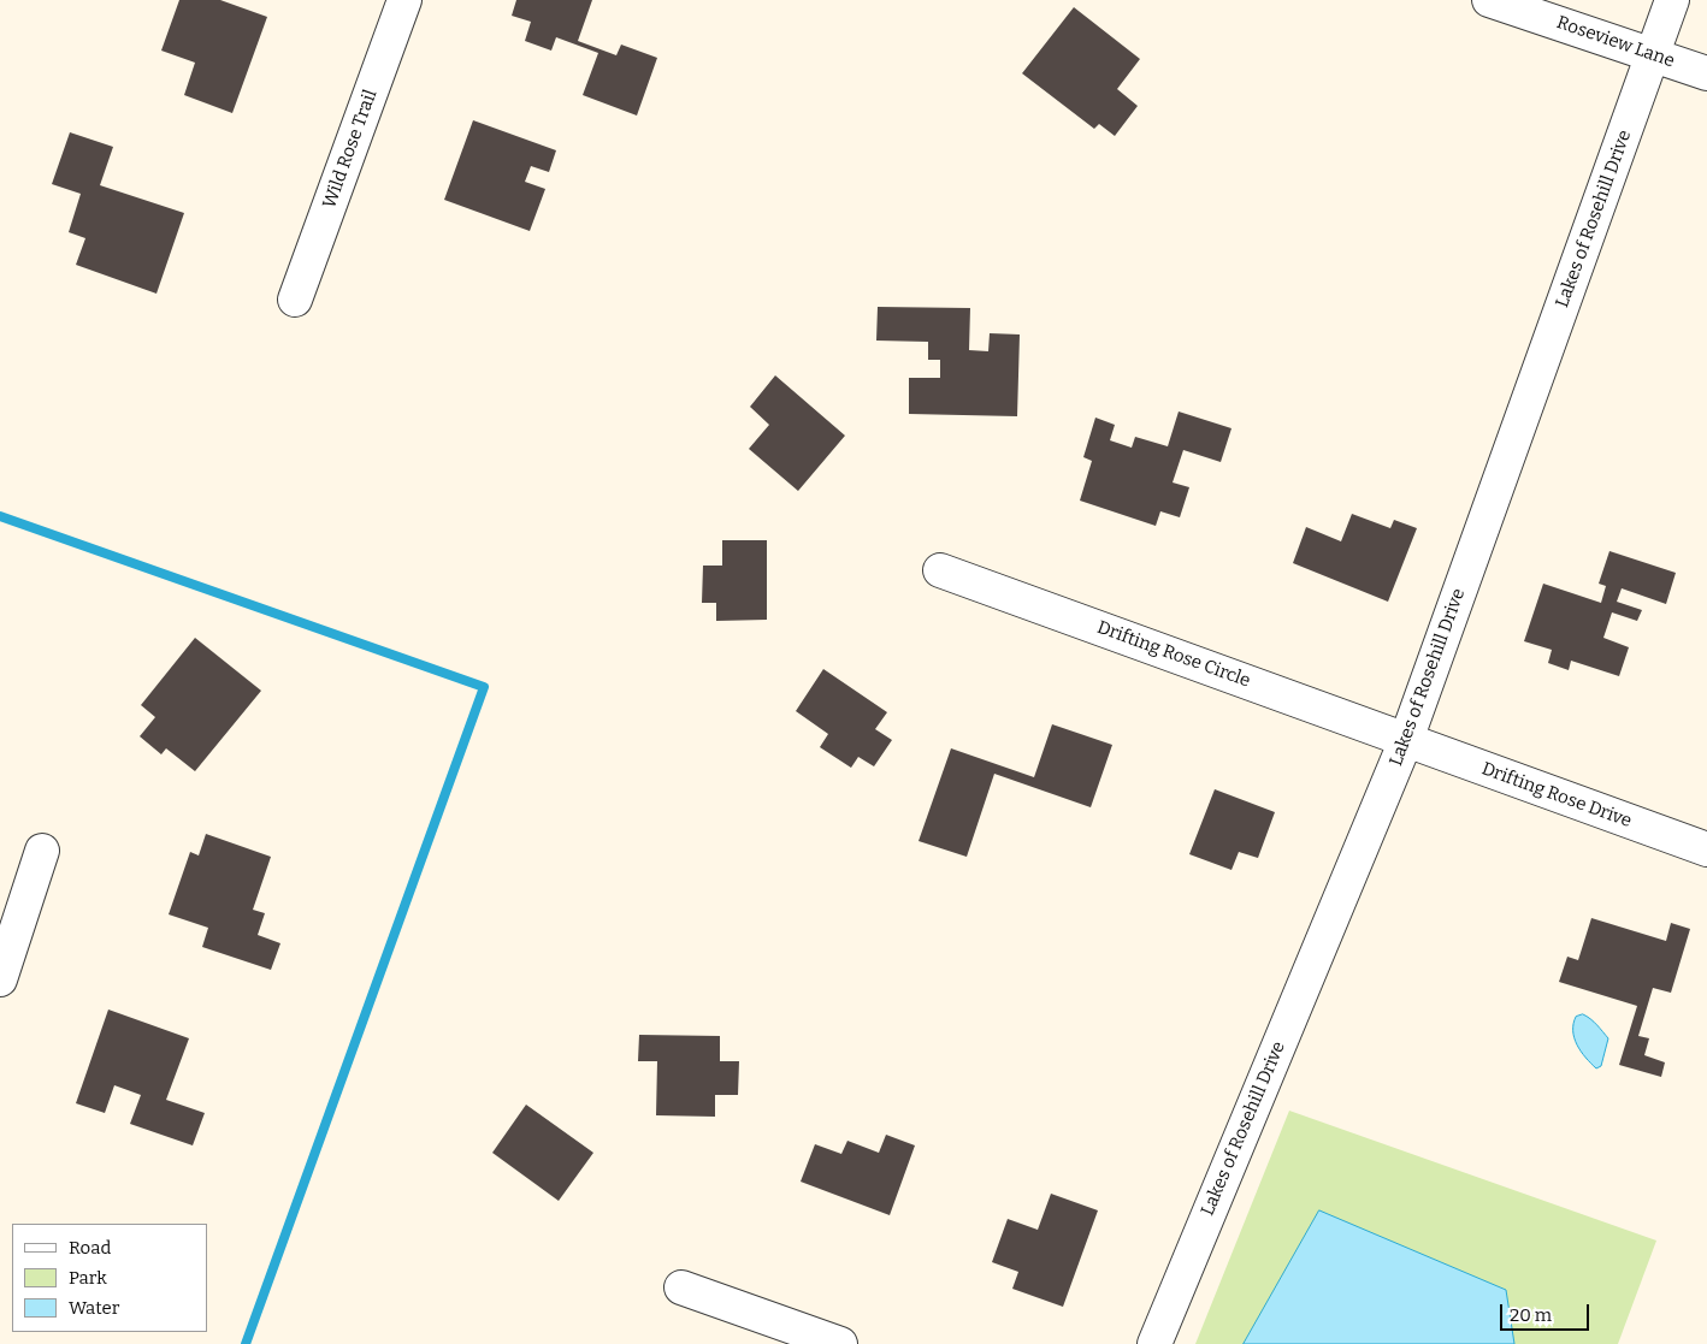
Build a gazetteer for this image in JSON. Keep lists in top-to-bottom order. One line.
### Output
{"streets":{"street":["Roseview Lane","Wild Rose Trail","Lakes of Rosehill Drive","Drifting Rose Circle","Drifting Rose Drive"]},"crossings":[["Roseview Lane","Lakes of Rosehill Drive"],["Lakes of Rosehill Drive","Drifting Rose Circle"],["Lakes of Rosehill Drive","Drifting Rose Drive"],["Drifting Rose Circle","Drifting Rose Drive"]],"legend":["Road","Park","Water"],"scale_bar":"20 m"}
